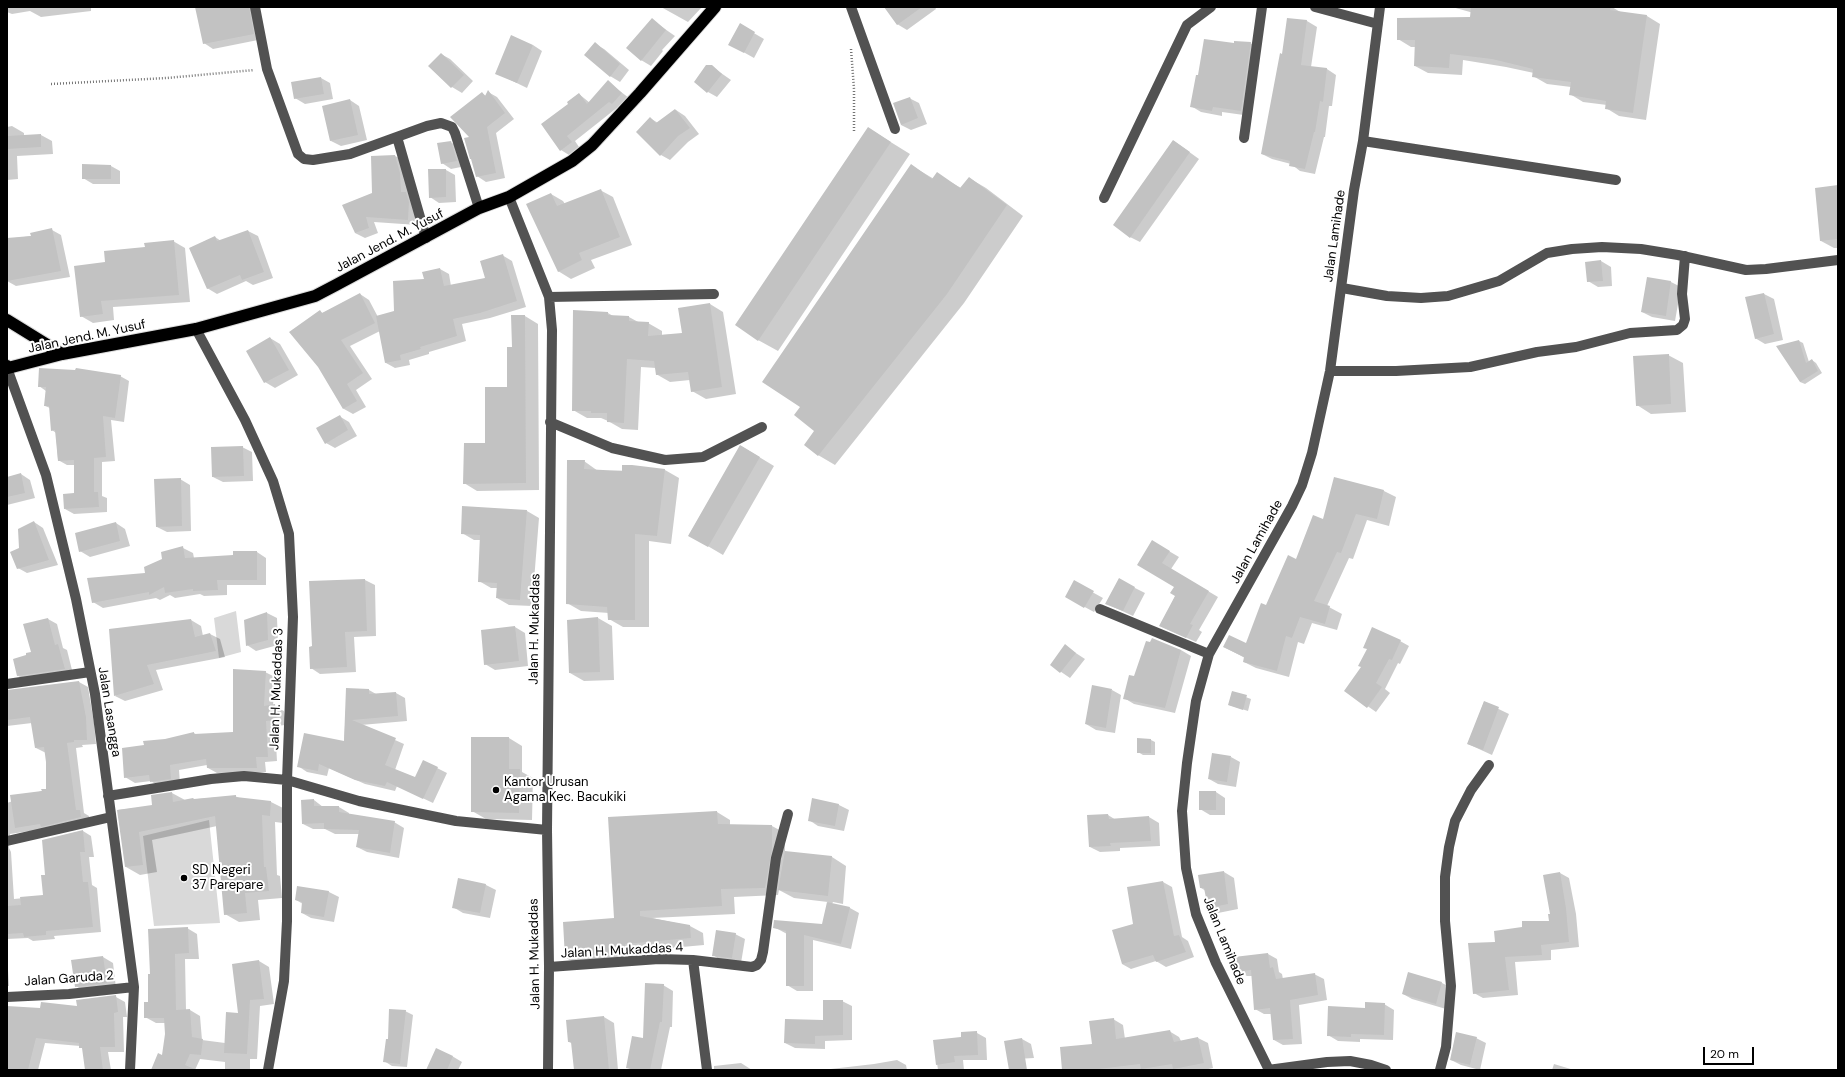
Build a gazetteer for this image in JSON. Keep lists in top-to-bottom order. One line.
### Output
{"streets":{"highway":["Jalan Jend. M. Yusuf"],"street":["Jalan Lamihade","Jalan H. Mukaddas","Jalan H. Mukaddas 3","Jalan Lasangga","Jalan H. Mukaddas 4","Jalan Garuda 2"]},"crossings":[["Jalan Jend. M. Yusuf","Jalan H. Mukaddas"],["Jalan Jend. M. Yusuf","Jalan H. Mukaddas 3"],["Jalan Jend. M. Yusuf","Jalan Lasangga"],["Jalan H. Mukaddas","Jalan H. Mukaddas 4"],["Jalan Lasangga","Jalan Garuda 2"]],"places":["Kantor Urusan Agama Kec. Bacukiki","SD Negeri 37 Parepare"],"scale_bar":"20 m"}
